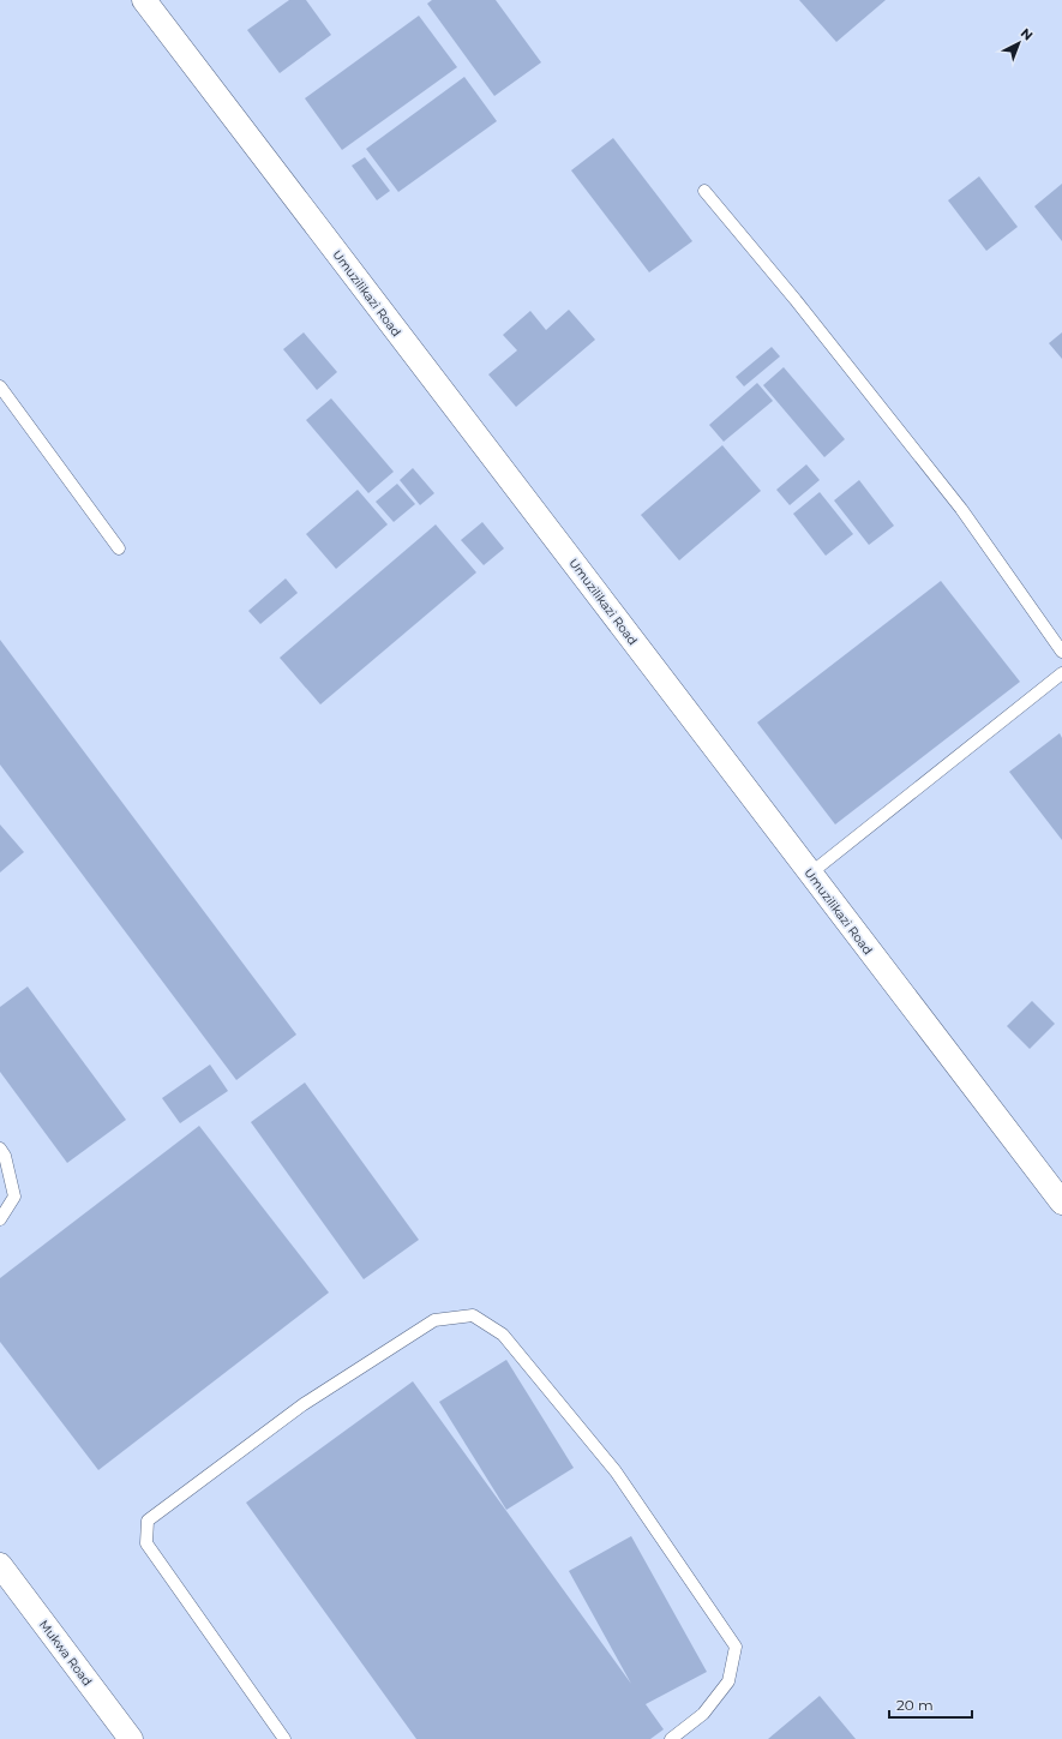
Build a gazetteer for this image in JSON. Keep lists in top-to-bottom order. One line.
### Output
{"streets":{"street":["Umuzilikazi Road","Mukwa Road"]},"scale_bar":"20 m","north":"top right"}
